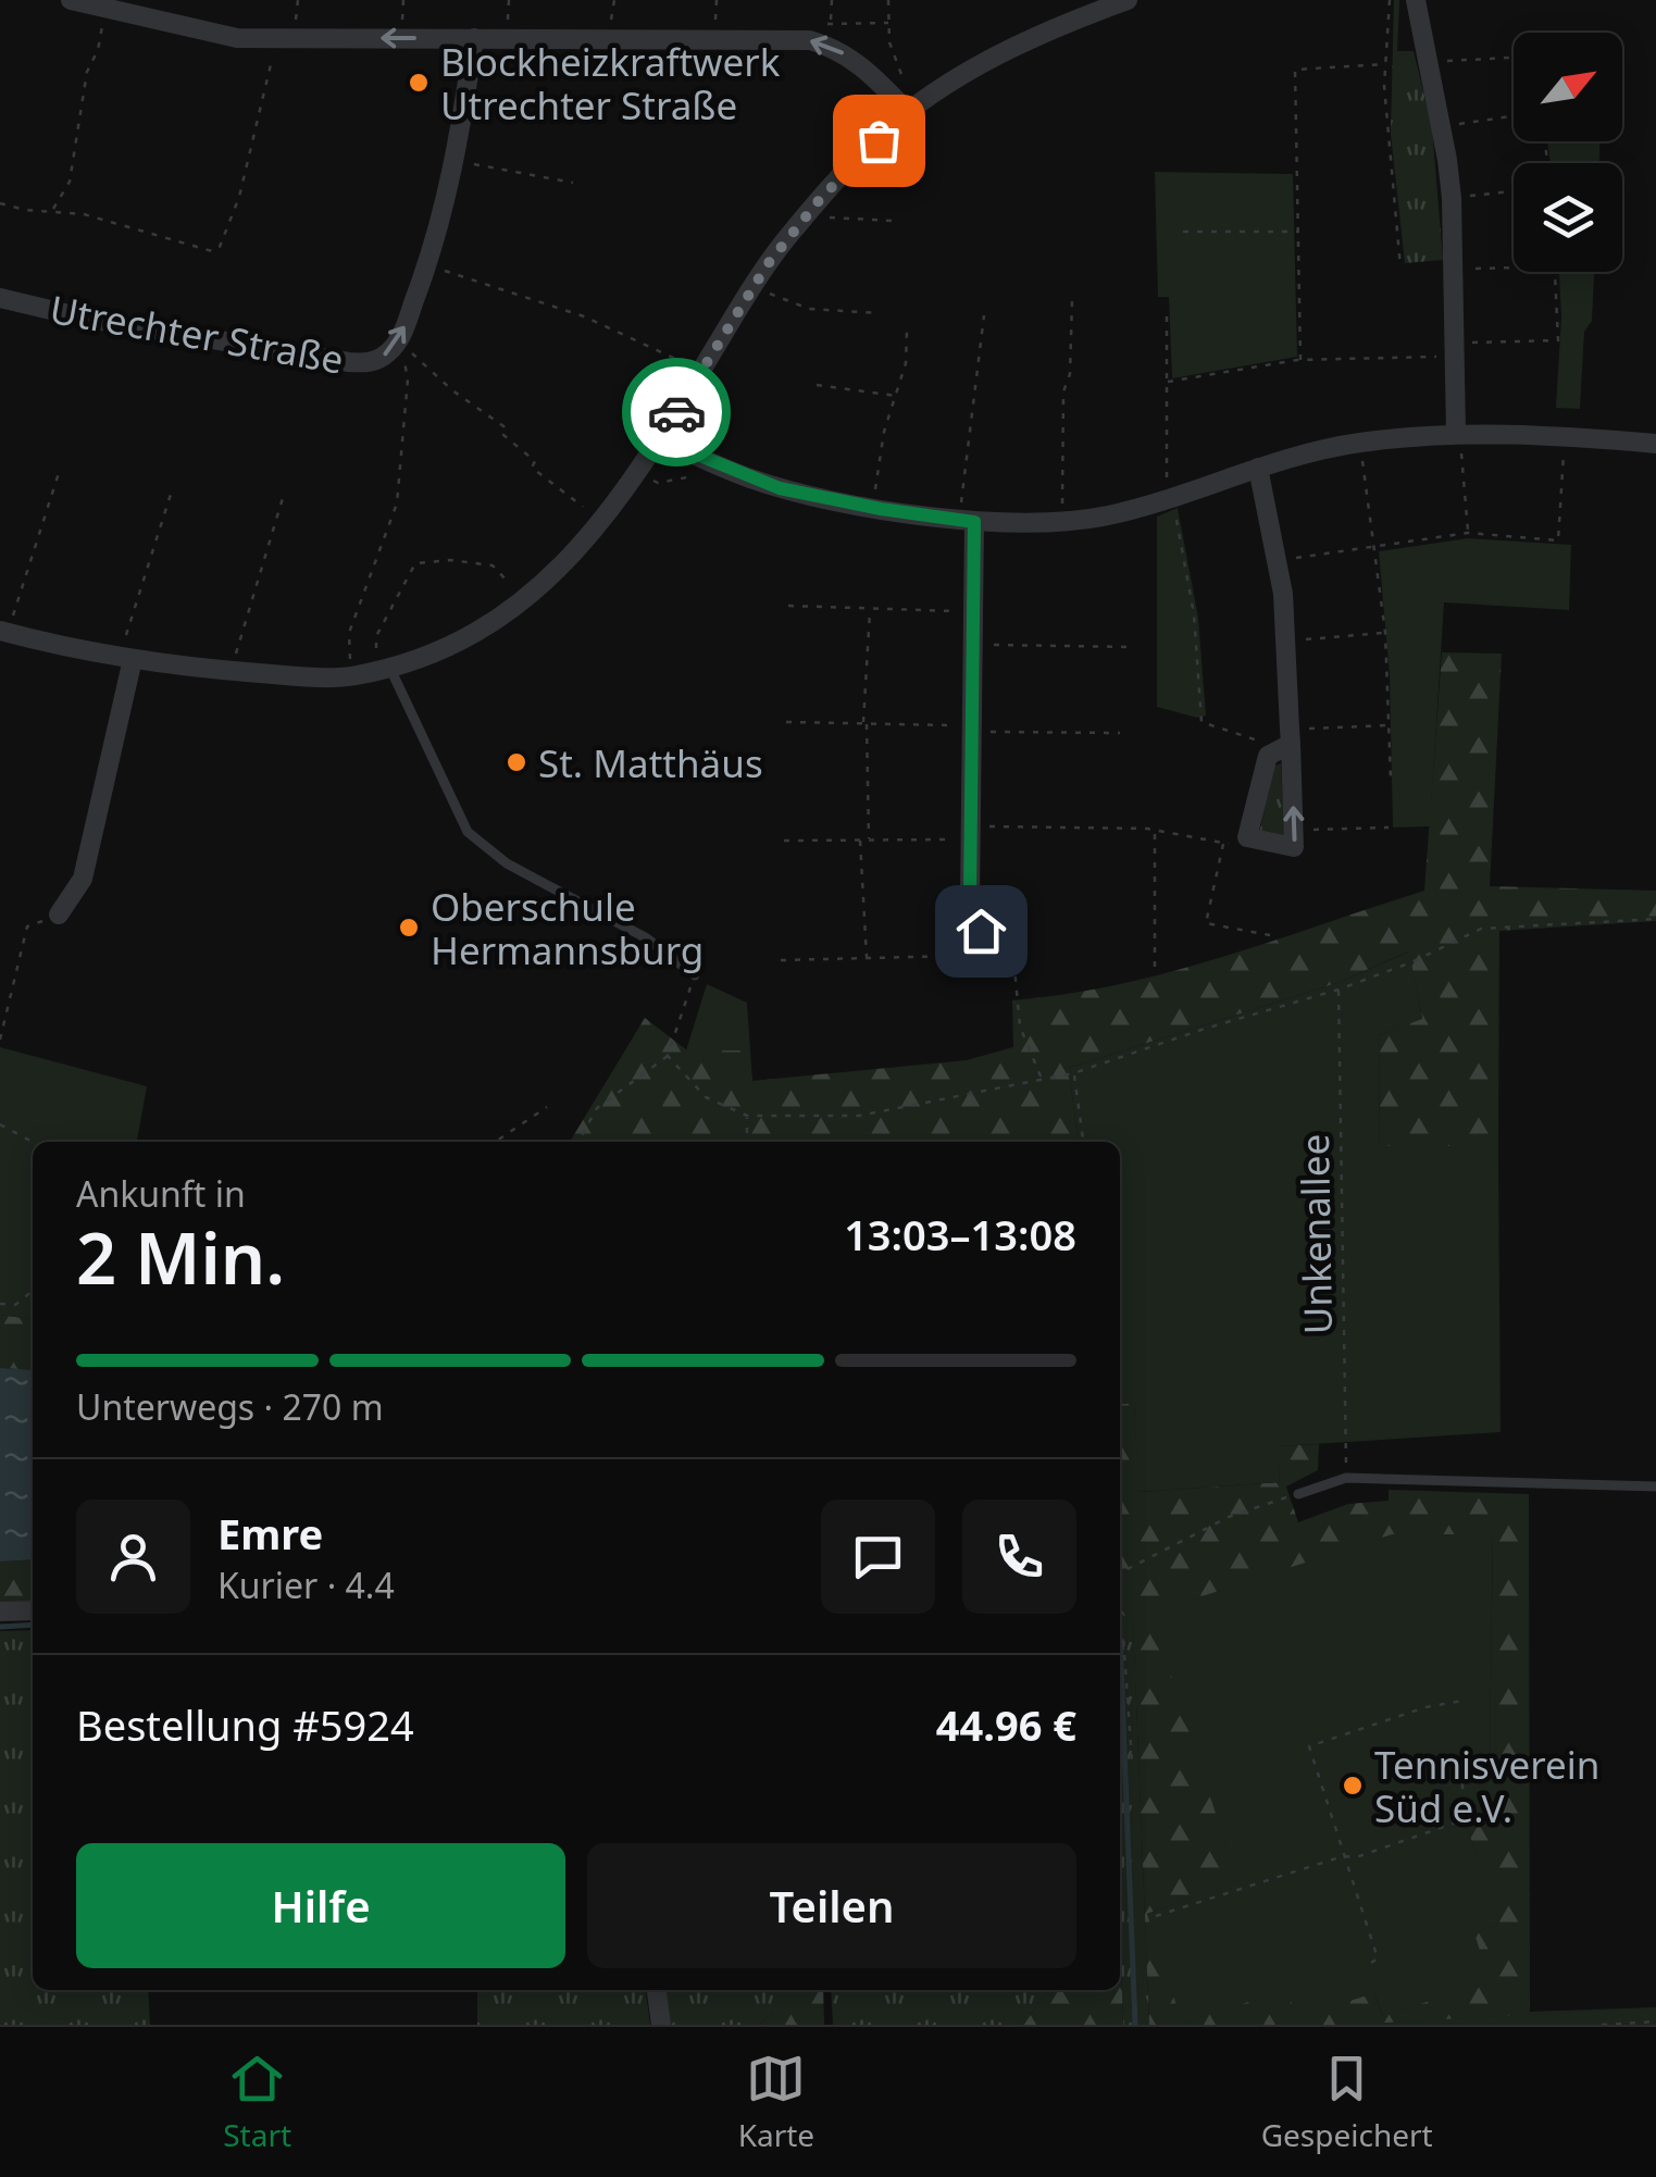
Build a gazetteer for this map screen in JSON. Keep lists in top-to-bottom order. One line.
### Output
{"streets":{"street":["Utrechter Straße"],"path":["Unkenallee"]},"one_way":["Utrechter Straße"],"places":["Blockheizkraftwerk Utrechter Straße","St. Matthäus","Oberschule Hermannsburg","Tennisverein Süd e.V."],"north":"top right","page":{"heading":["2 Min.","Ankunft in","13:03–13:08"],"panel":["Emre","Kurier · 4.4","Bestellung #5924","44.96 €"],"bar":"Unterwegs · 270 m","buttons":["Hilfe","Teilen"],"tabs":["Start","Karte","Gespeichert"]}}
